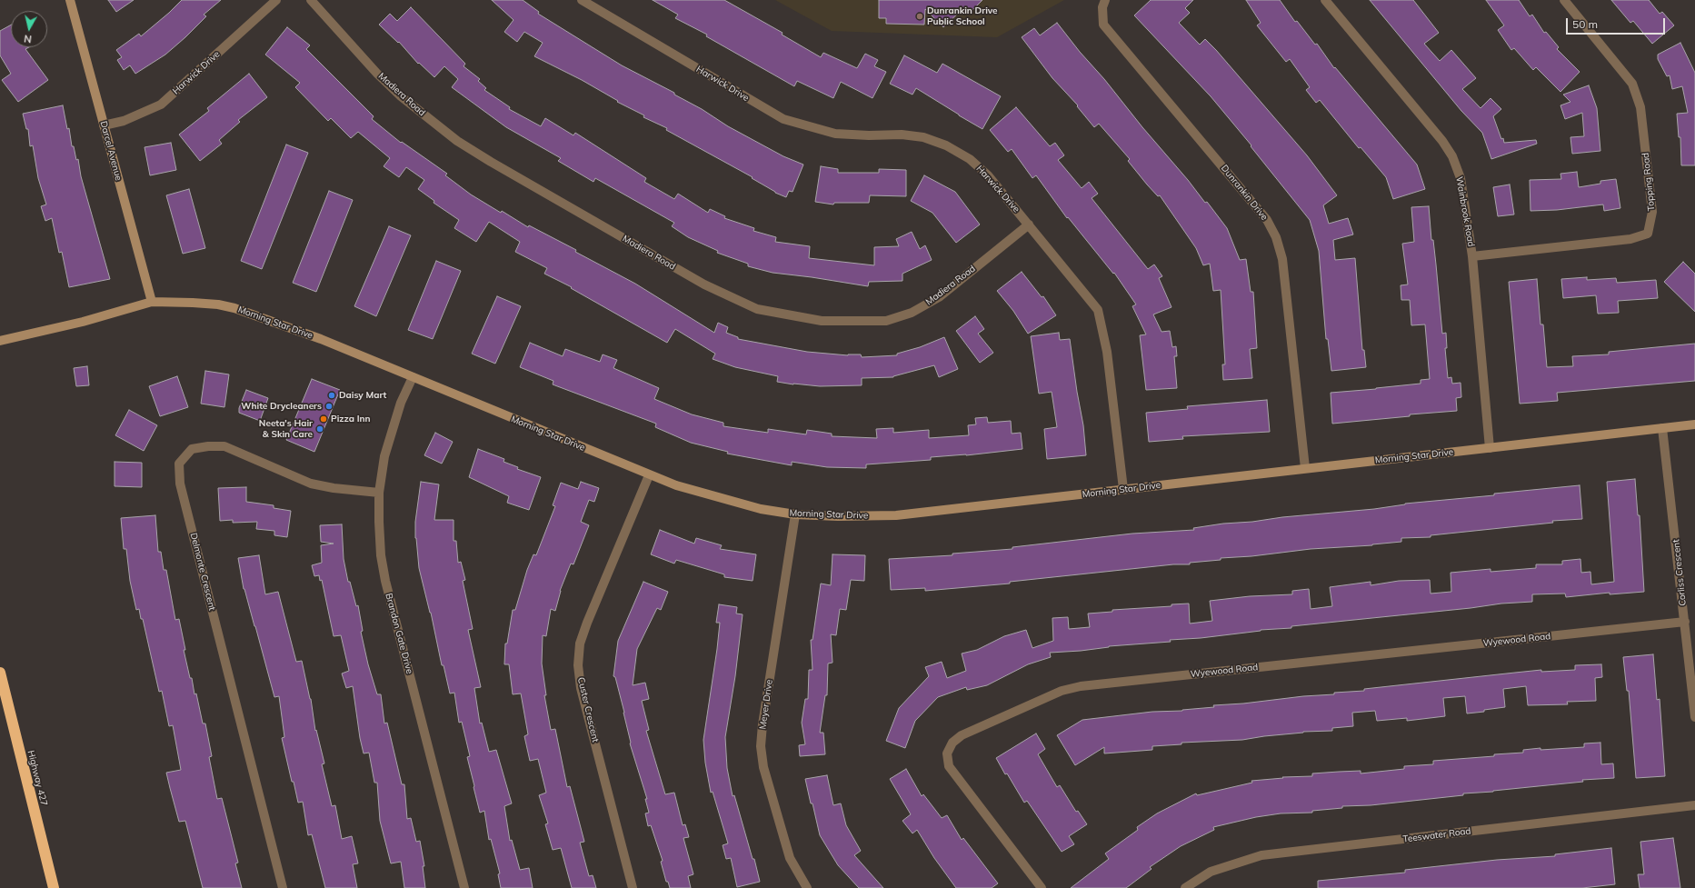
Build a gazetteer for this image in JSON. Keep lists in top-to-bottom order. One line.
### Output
{"streets":{"highway":["Highway 427"],"street":["Harwick Drive","Madiera Road","Darcel Avenue","Topping Road","Dunrankin Drive","Wainbrook Road","Morning Star Drive","Delmonte Crescent","Corliss Crescent","Brandon Gate Drive","Wyewood Road","Meyer Drive","Custer Crescent","Teeswater Road"]},"crossings":[["Harwick Drive","Madiera Road"],["Harwick Drive","Darcel Avenue"],["Harwick Drive","Morning Star Drive"],["Darcel Avenue","Morning Star Drive"],["Topping Road","Wainbrook Road"],["Dunrankin Drive","Morning Star Drive"],["Wainbrook Road","Morning Star Drive"],["Morning Star Drive","Corliss Crescent"],["Morning Star Drive","Brandon Gate Drive"],["Morning Star Drive","Meyer Drive"],["Morning Star Drive","Custer Crescent"],["Delmonte Crescent","Brandon Gate Drive"],["Corliss Crescent","Wyewood Road"]],"places":["Dunrankin Drive Public School","Daisy Mart","White Drycleaners","Pizza Inn","Neeta's Hair & Skin Care"],"scale_bar":"50 m","north":"bottom"}
